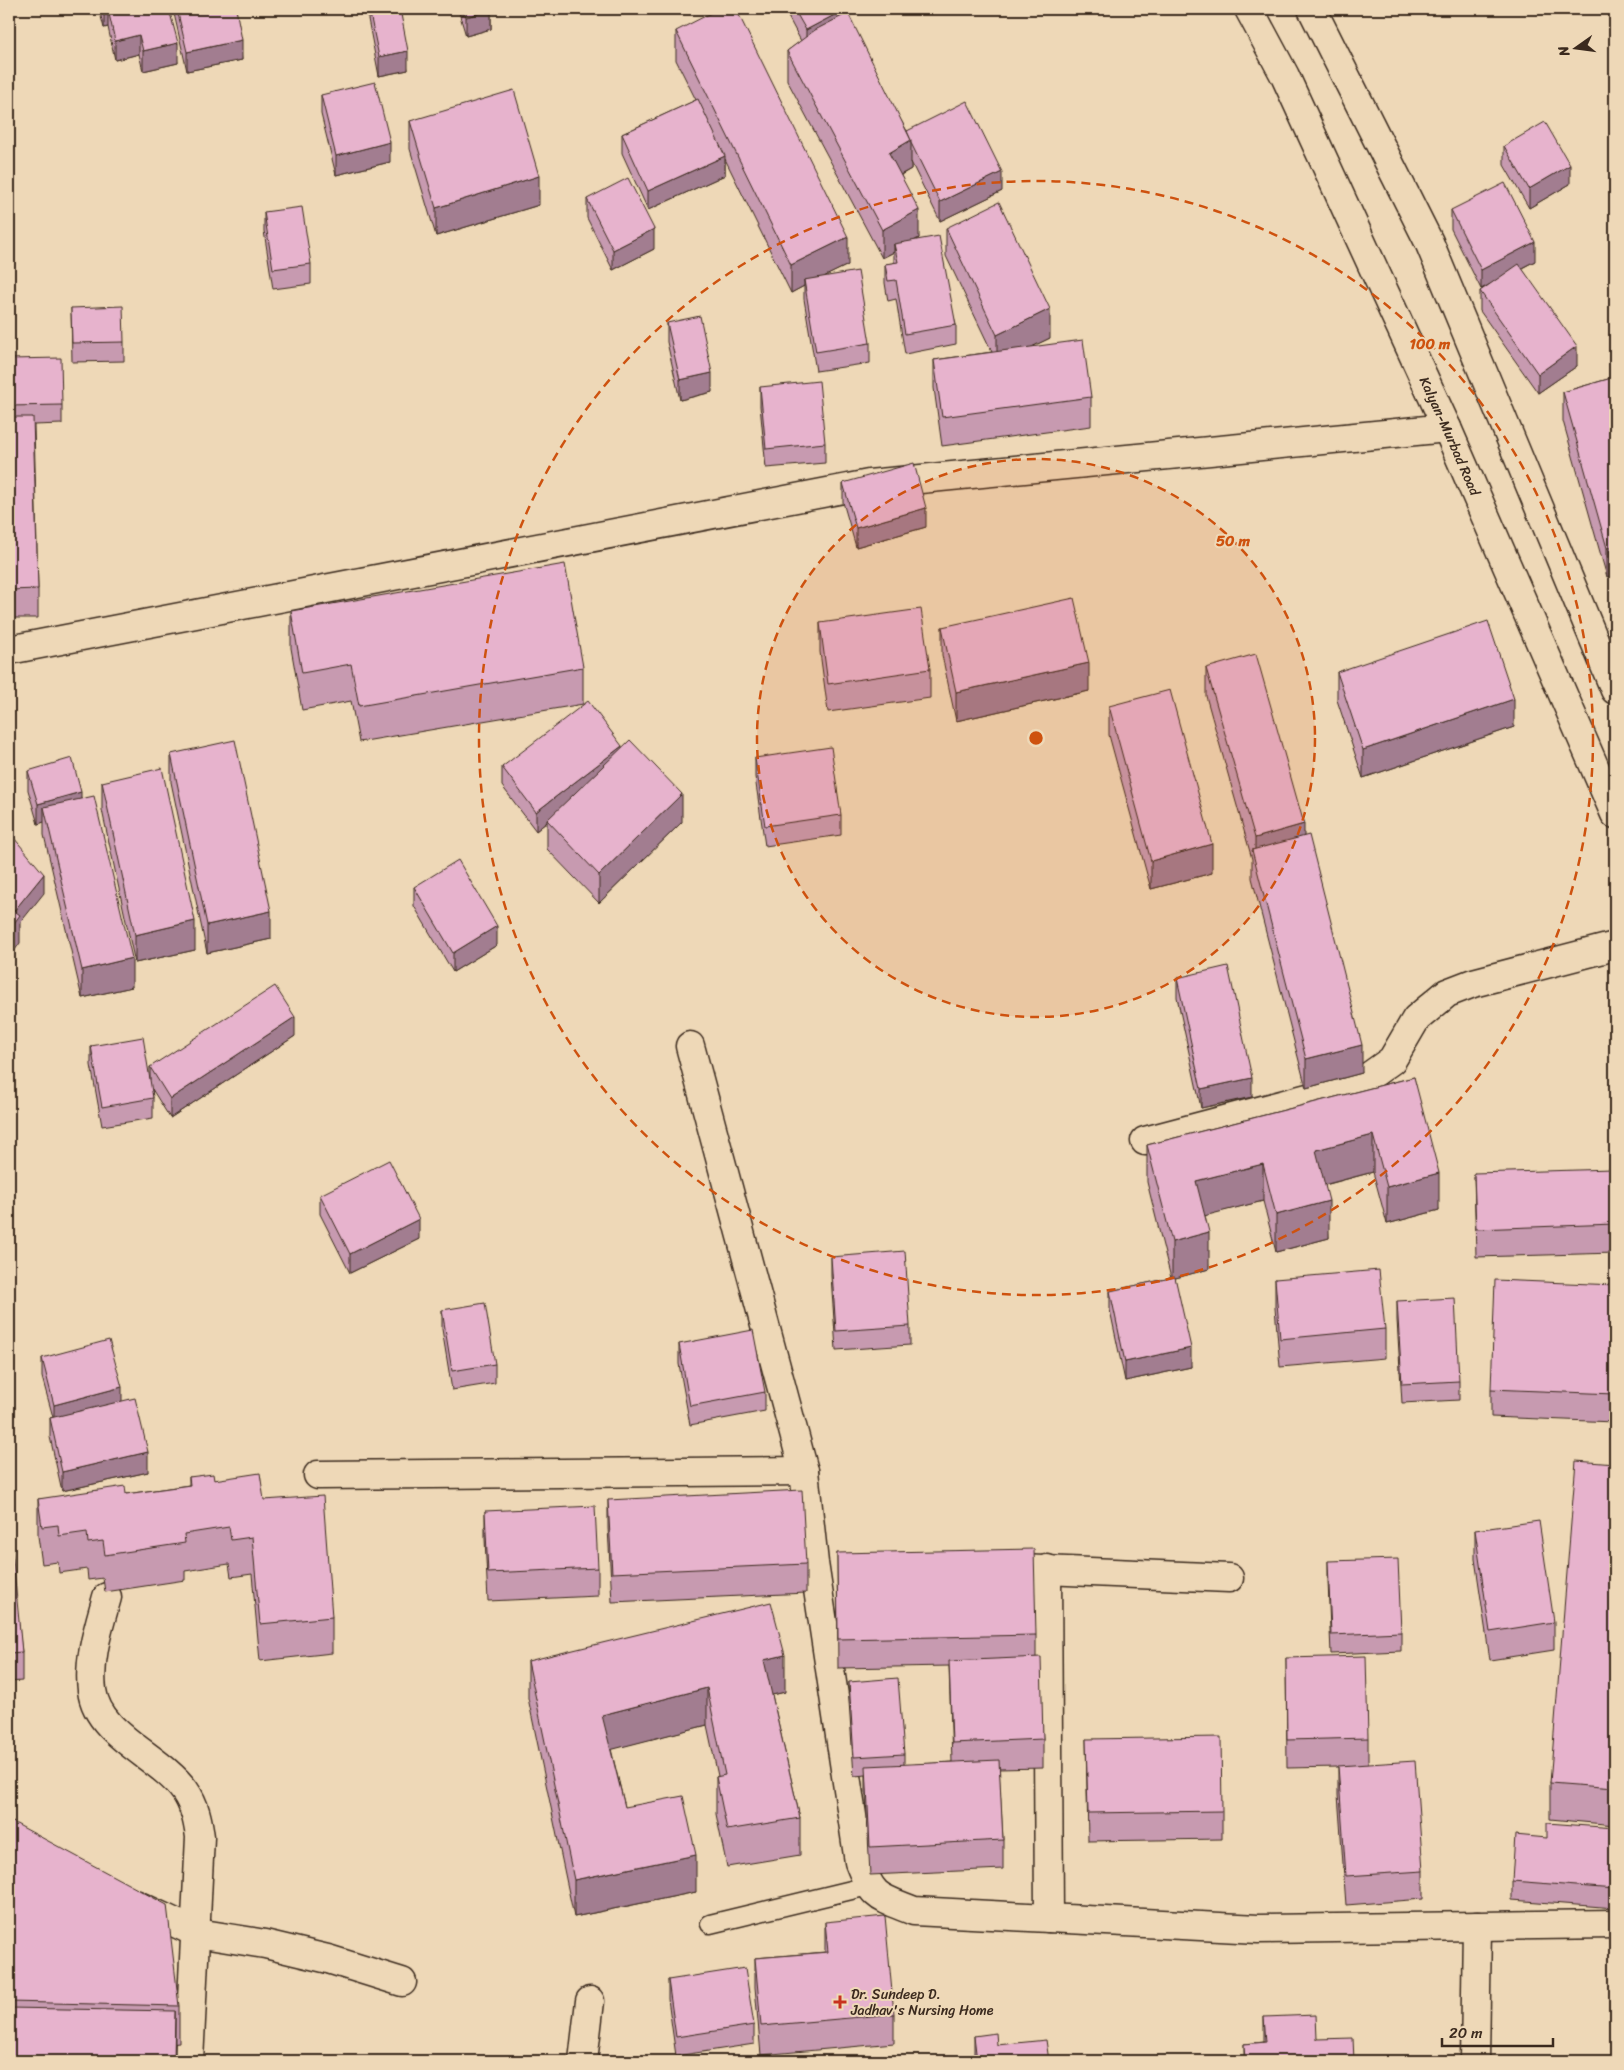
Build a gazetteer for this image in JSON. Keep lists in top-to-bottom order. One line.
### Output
{"streets":{"street":["Kalyan-Murbad Road"]},"places":{"health":["Dr. Sundeep D. Jadhav's Nursing Home"]},"scale_bar":"20 m","north":"left","rings":["100 m","50 m"]}
